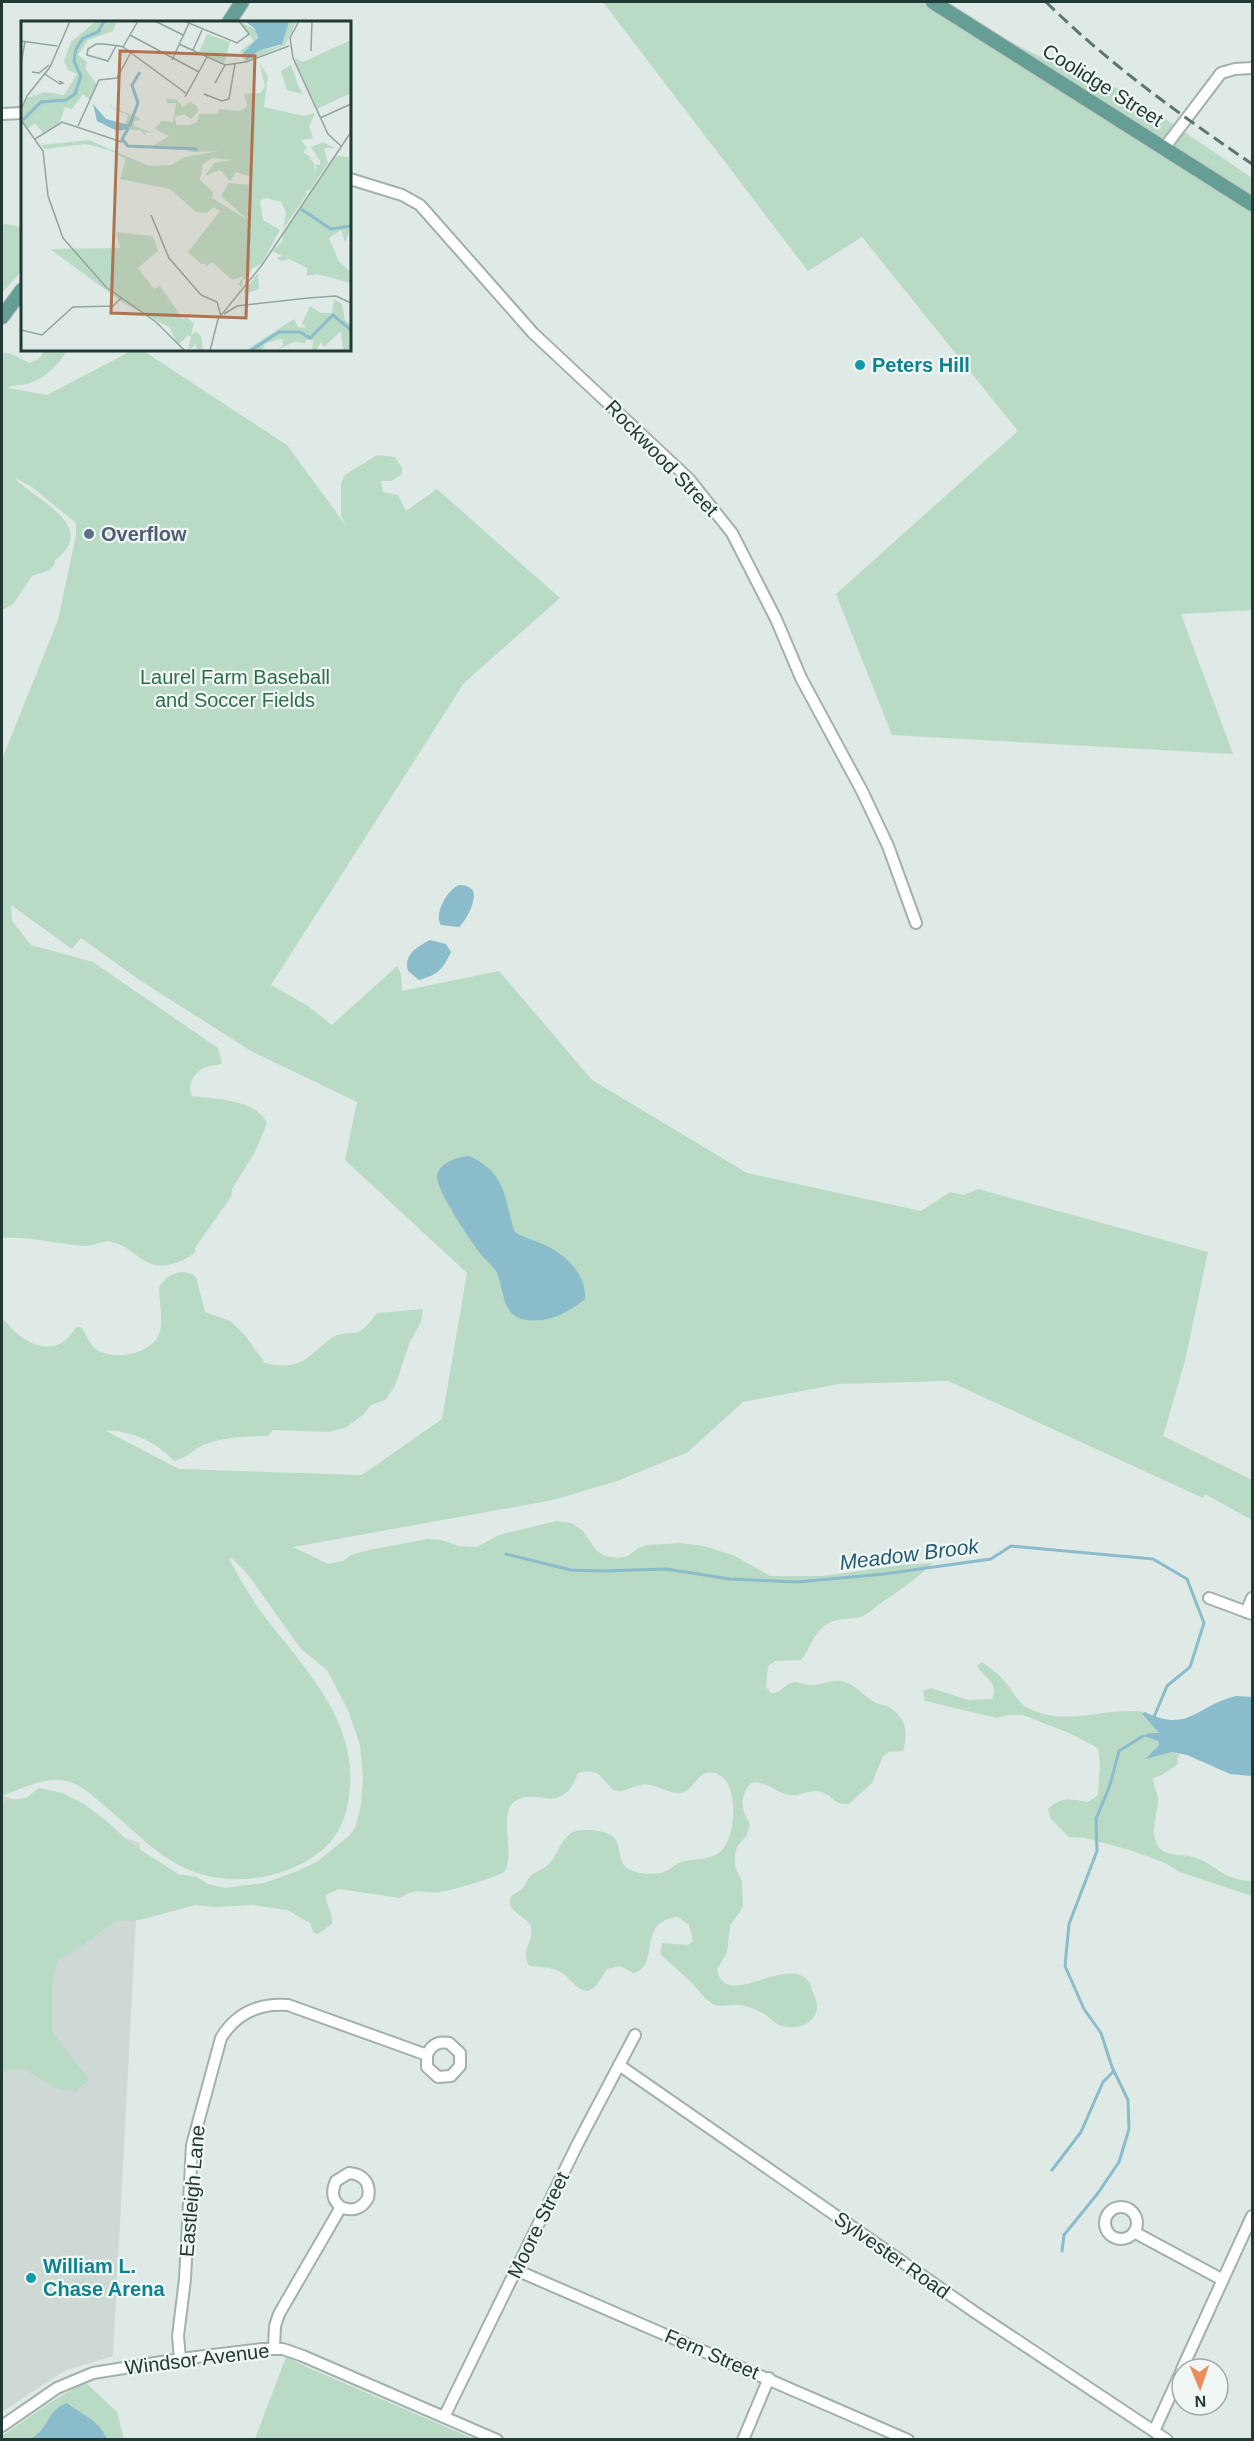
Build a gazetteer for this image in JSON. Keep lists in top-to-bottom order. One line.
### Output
{"streets":{"main road":["Coolidge Street"],"street":["Rockwood Street","Eastleigh Lane","Moore Street","Sylvester Road","Fern Street","Windsor Avenue"]},"crossings":[["Eastleigh Lane","Windsor Avenue"],["Moore Street","Sylvester Road"],["Moore Street","Fern Street"],["Moore Street","Windsor Avenue"]],"water":["Meadow Brook"],"parks":["Laurel Farm Baseball and Soccer Fields"],"places":["Peters Hill","Overflow","William L. Chase Arena"],"north":"bottom"}
